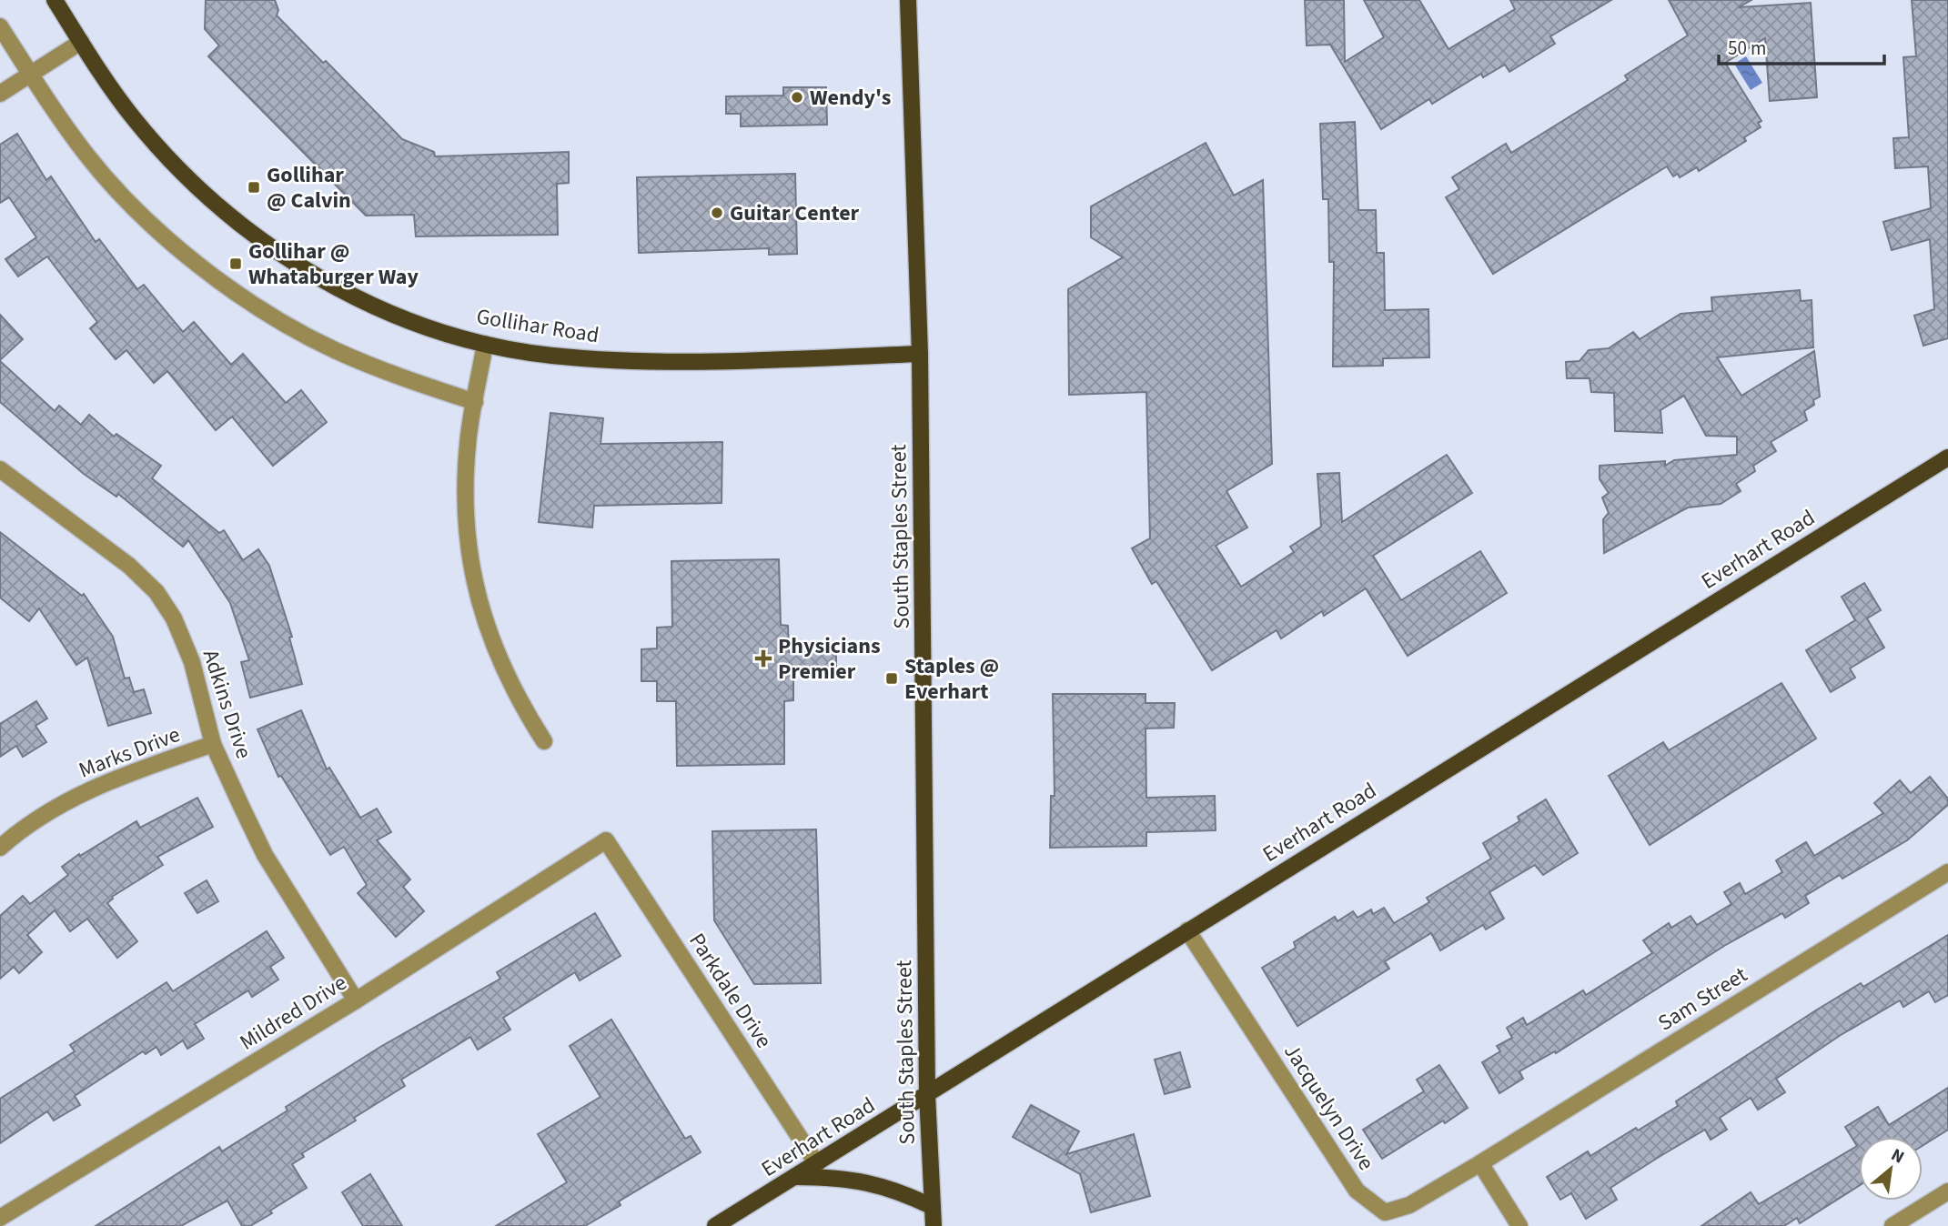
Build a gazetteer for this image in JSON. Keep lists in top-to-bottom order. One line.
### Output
{"streets":{"main road":["Gollihar Road","South Staples Street","Everhart Road"],"street":["Adkins Drive","Marks Drive","Parkdale Drive","Sam Street","Mildred Drive","Jacquelyn Drive"]},"crossings":[["Gollihar Road","South Staples Street"],["South Staples Street","Everhart Road"],["Everhart Road","Parkdale Drive"],["Everhart Road","Jacquelyn Drive"],["Adkins Drive","Marks Drive"],["Adkins Drive","Mildred Drive"],["Parkdale Drive","Mildred Drive"],["Sam Street","Jacquelyn Drive"]],"places":{"other":["Wendy's","Guitar Center"],"transit":["Gollihar @ Calvin","Gollihar @ Whataburger Way","Staples @ Everhart"],"health":["Physicians Premier"]},"scale_bar":"50 m","north":"top right"}
